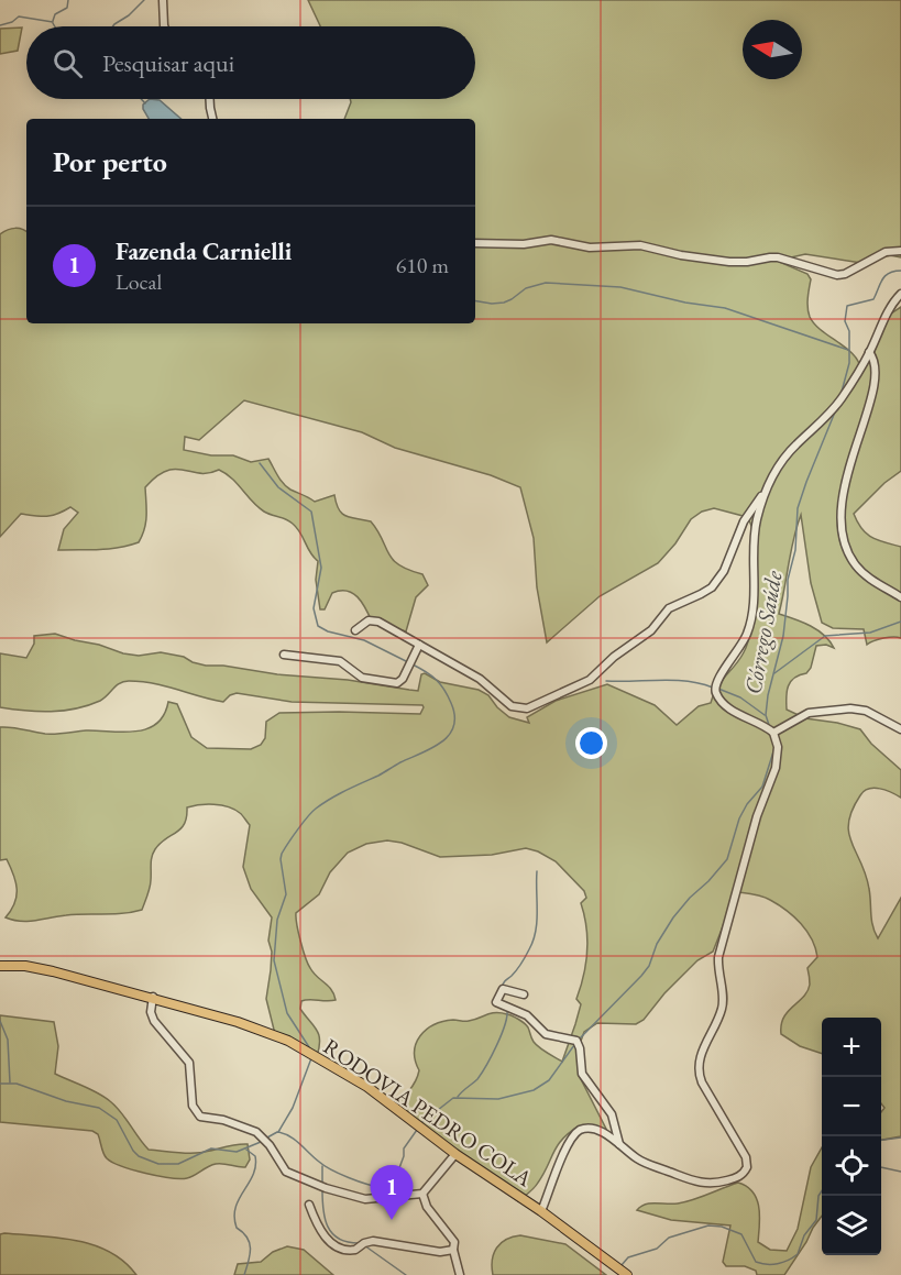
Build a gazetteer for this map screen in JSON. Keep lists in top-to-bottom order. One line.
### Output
{"streets":{"main road":["RODOVIA PEDRO COLA"]},"water":["Córrego Saúde"],"north":"left","page":{"search":"Pesquisar aqui","heading":"Por perto","list":[{"mark":"1","name":"Fazenda Carnielli","note":"Local","value":"610 m"}],"map_buttons":["+","−"],"pins":"1"}}
